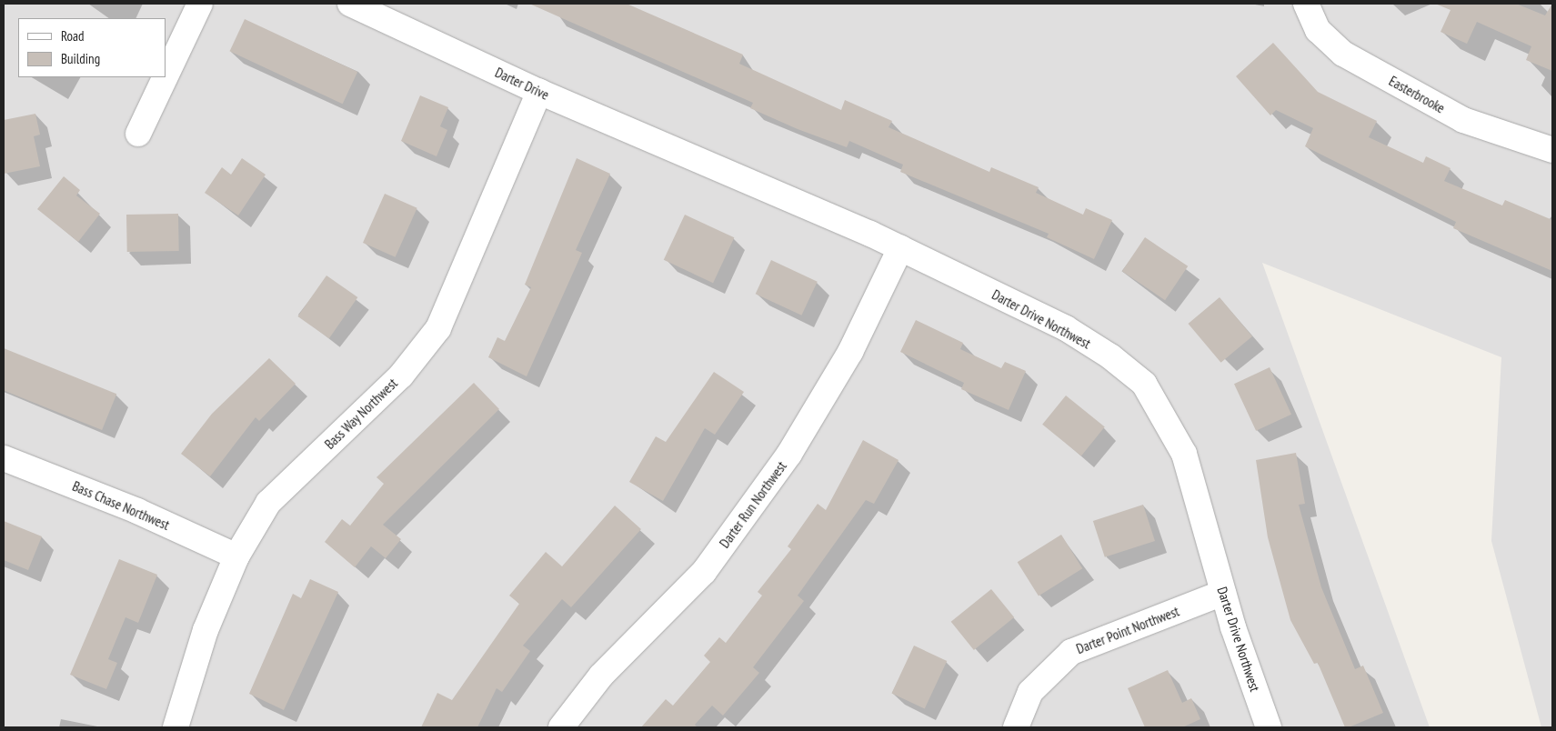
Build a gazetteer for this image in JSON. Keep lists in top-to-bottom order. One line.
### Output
{"streets":{"street":["Darter Drive","Easterbrooke","Darter Drive Northwest","Bass Way Northwest","Darter Run Northwest","Bass Chase Northwest","Darter Point Northwest"]},"crossings":[["Darter Drive","Darter Drive Northwest"],["Darter Drive","Bass Way Northwest"],["Darter Drive Northwest","Darter Run Northwest"],["Darter Drive Northwest","Darter Point Northwest"],["Bass Way Northwest","Bass Chase Northwest"]],"legend":["Road","Building"]}
